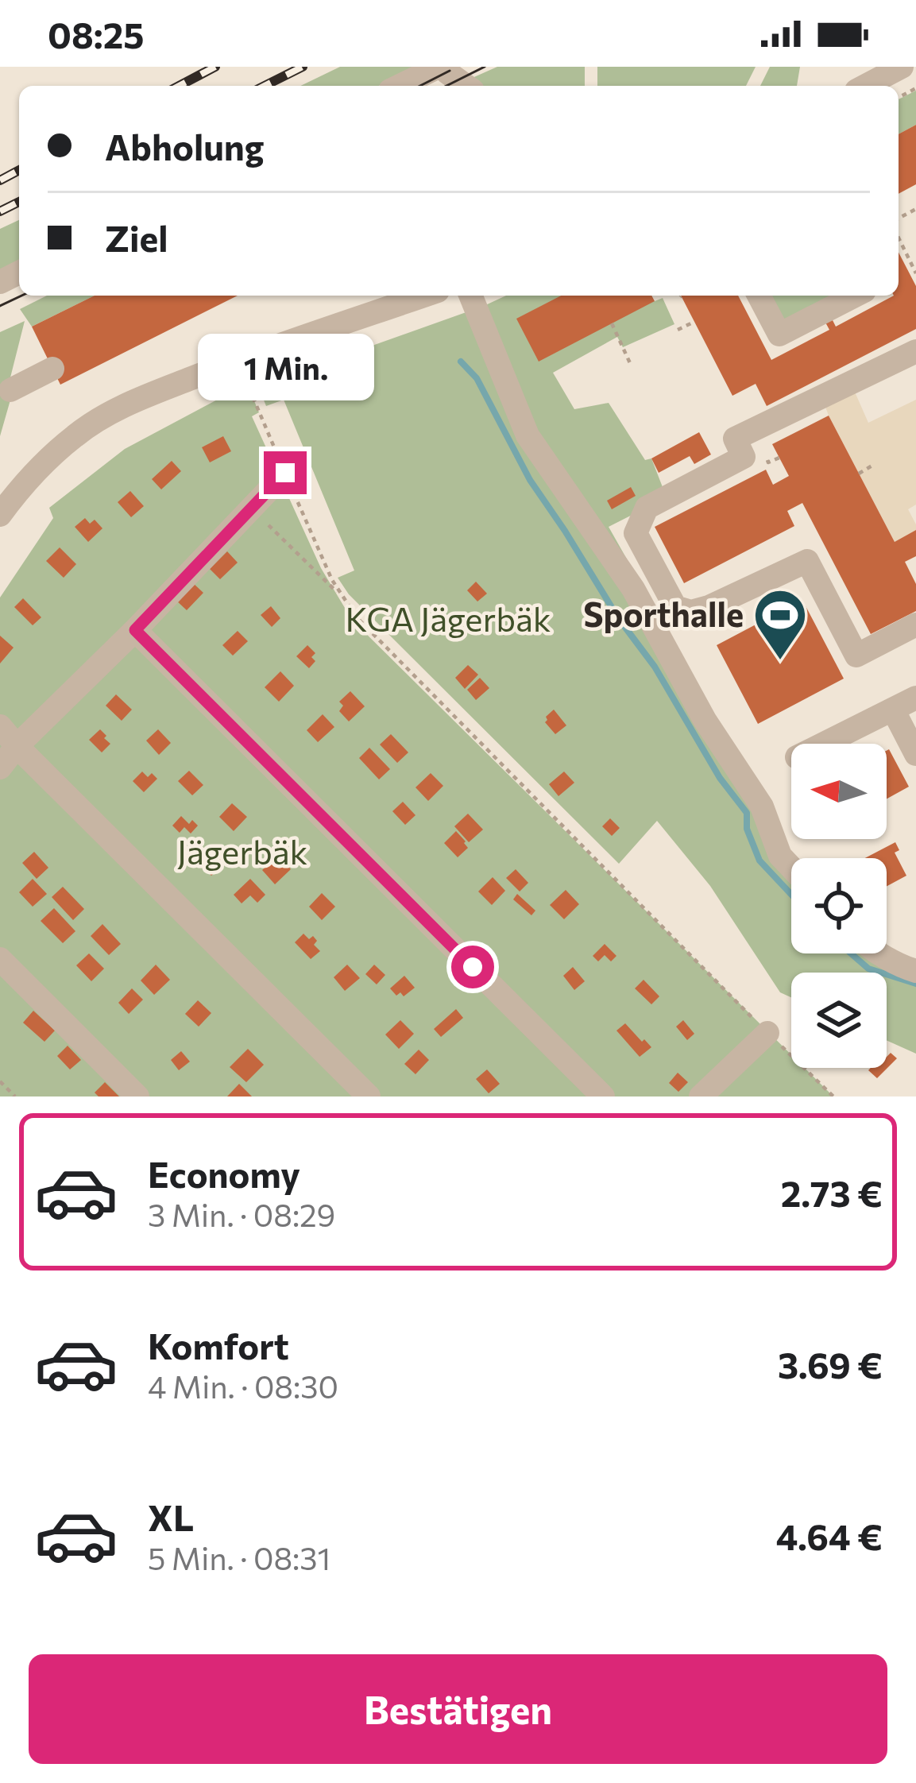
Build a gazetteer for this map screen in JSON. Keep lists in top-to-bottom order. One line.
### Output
{"parks":["KGA Jägerbäk","Jägerbäk"],"places":{"sports":["Sporthalle"]},"north":"left","page":{"status":"08:25","banner":["Abholung","Ziel"],"bubble":"1 Min.","list":[{"name":"Economy","note":"3 Min. · 08:29","value":"2.73 €"},{"name":"Komfort","note":"4 Min. · 08:30","value":"3.69 €"},{"name":"XL","note":"5 Min. · 08:31","value":"4.64 €"}],"buttons":"Bestätigen"}}
